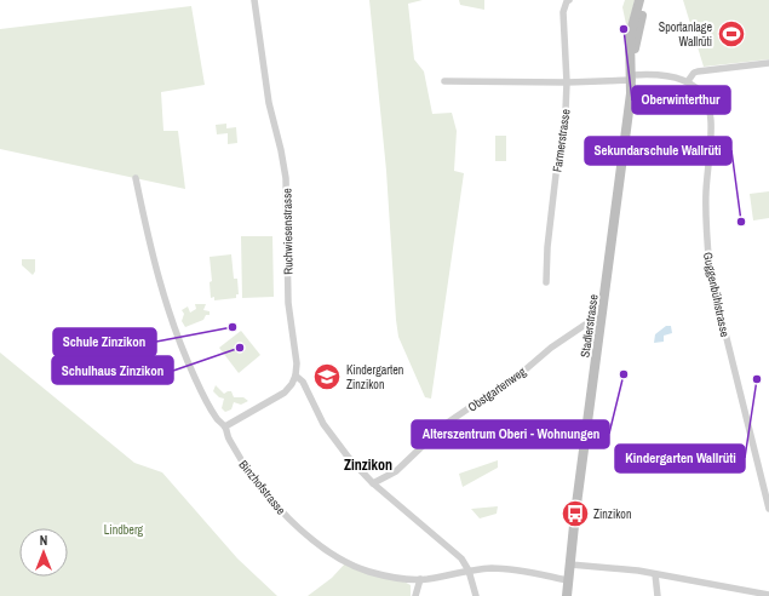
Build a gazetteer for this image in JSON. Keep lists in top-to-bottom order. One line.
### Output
{"streets":{"main road":["Stadlerstrasse"],"street":["Farmerstrasse","Ruchwiesenstrasse","Guggenbühlstrasse","Obstgartenweg","Binzhofstrasse"]},"crossings":[["Farmerstrasse","Guggenbühlstrasse"],["Guggenbühlstrasse","Stadlerstrasse"],["Stadlerstrasse","Obstgartenweg"],["Stadlerstrasse","Binzhofstrasse"]],"districts":["Zinzikon"],"parks":["Lindberg"],"places":{"other":["Oberwinterthur","Sekundarschule Wallrüti","Schule Zinzikon","Schulhaus Zinzikon","Alterszentrum Oberi - Wohnungen","Kindergarten Wallrüti"],"sports":["Sportanlage Wallrüti"],"school or university":["Kindergarten Zinzikon"],"bus stop":["Zinzikon"]},"north":"top"}
